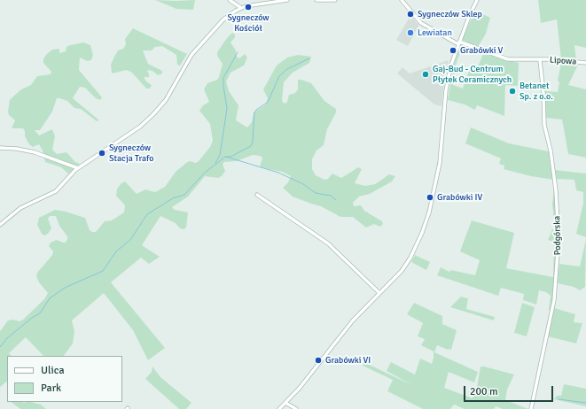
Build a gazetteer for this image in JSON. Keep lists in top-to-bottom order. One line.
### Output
{"streets":{"street":["Lipowa","Podgórska"]},"crossings":[["Lipowa","Podgórska"]],"places":["Sygneczów Kościół","Sygneczów Sklep","Lewiatan","Grabówki V","Gaj-Bud - Centrum Płytek Ceramicznych","Betanet Sp. z o.o.","Sygneczów Stacja Trafo","Grabówki IV","Grabówki VI"],"legend":["Ulica","Park"],"scale_bar":"200 m"}
